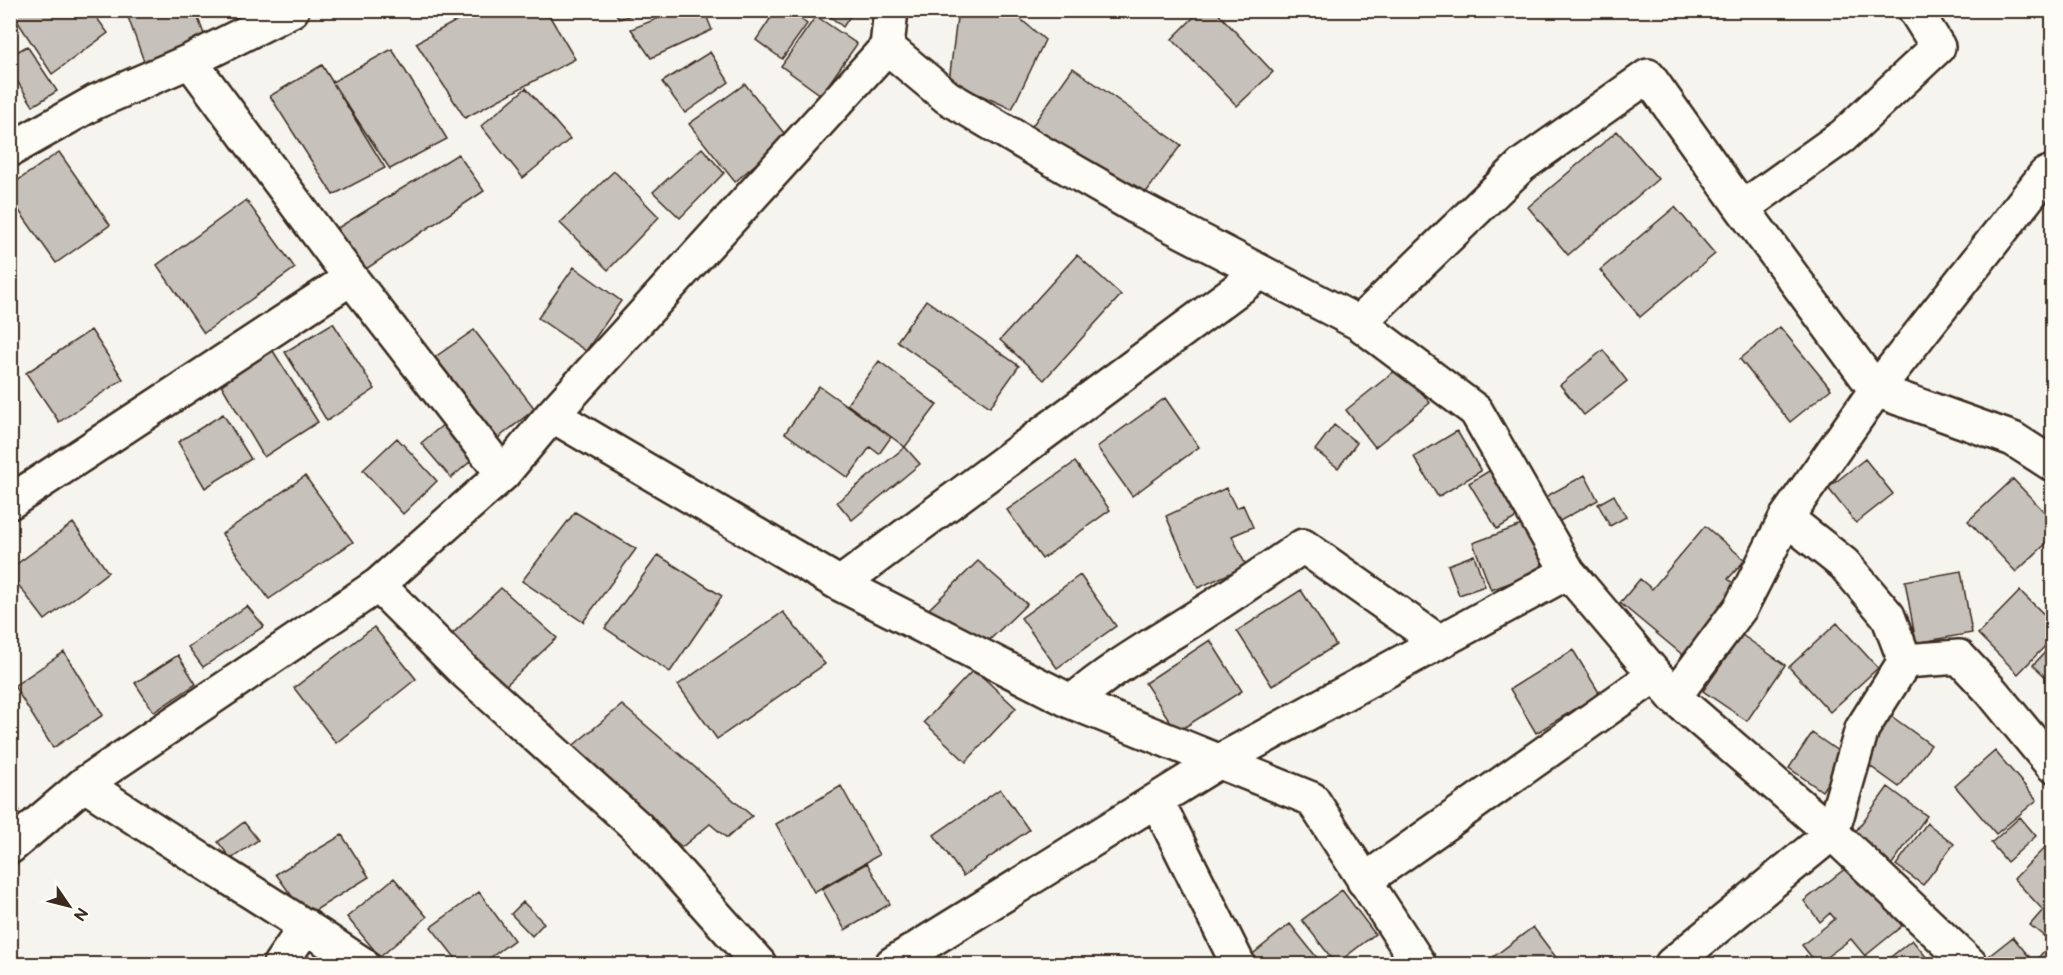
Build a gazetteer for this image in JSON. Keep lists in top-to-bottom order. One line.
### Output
{"north":"bottom right"}
